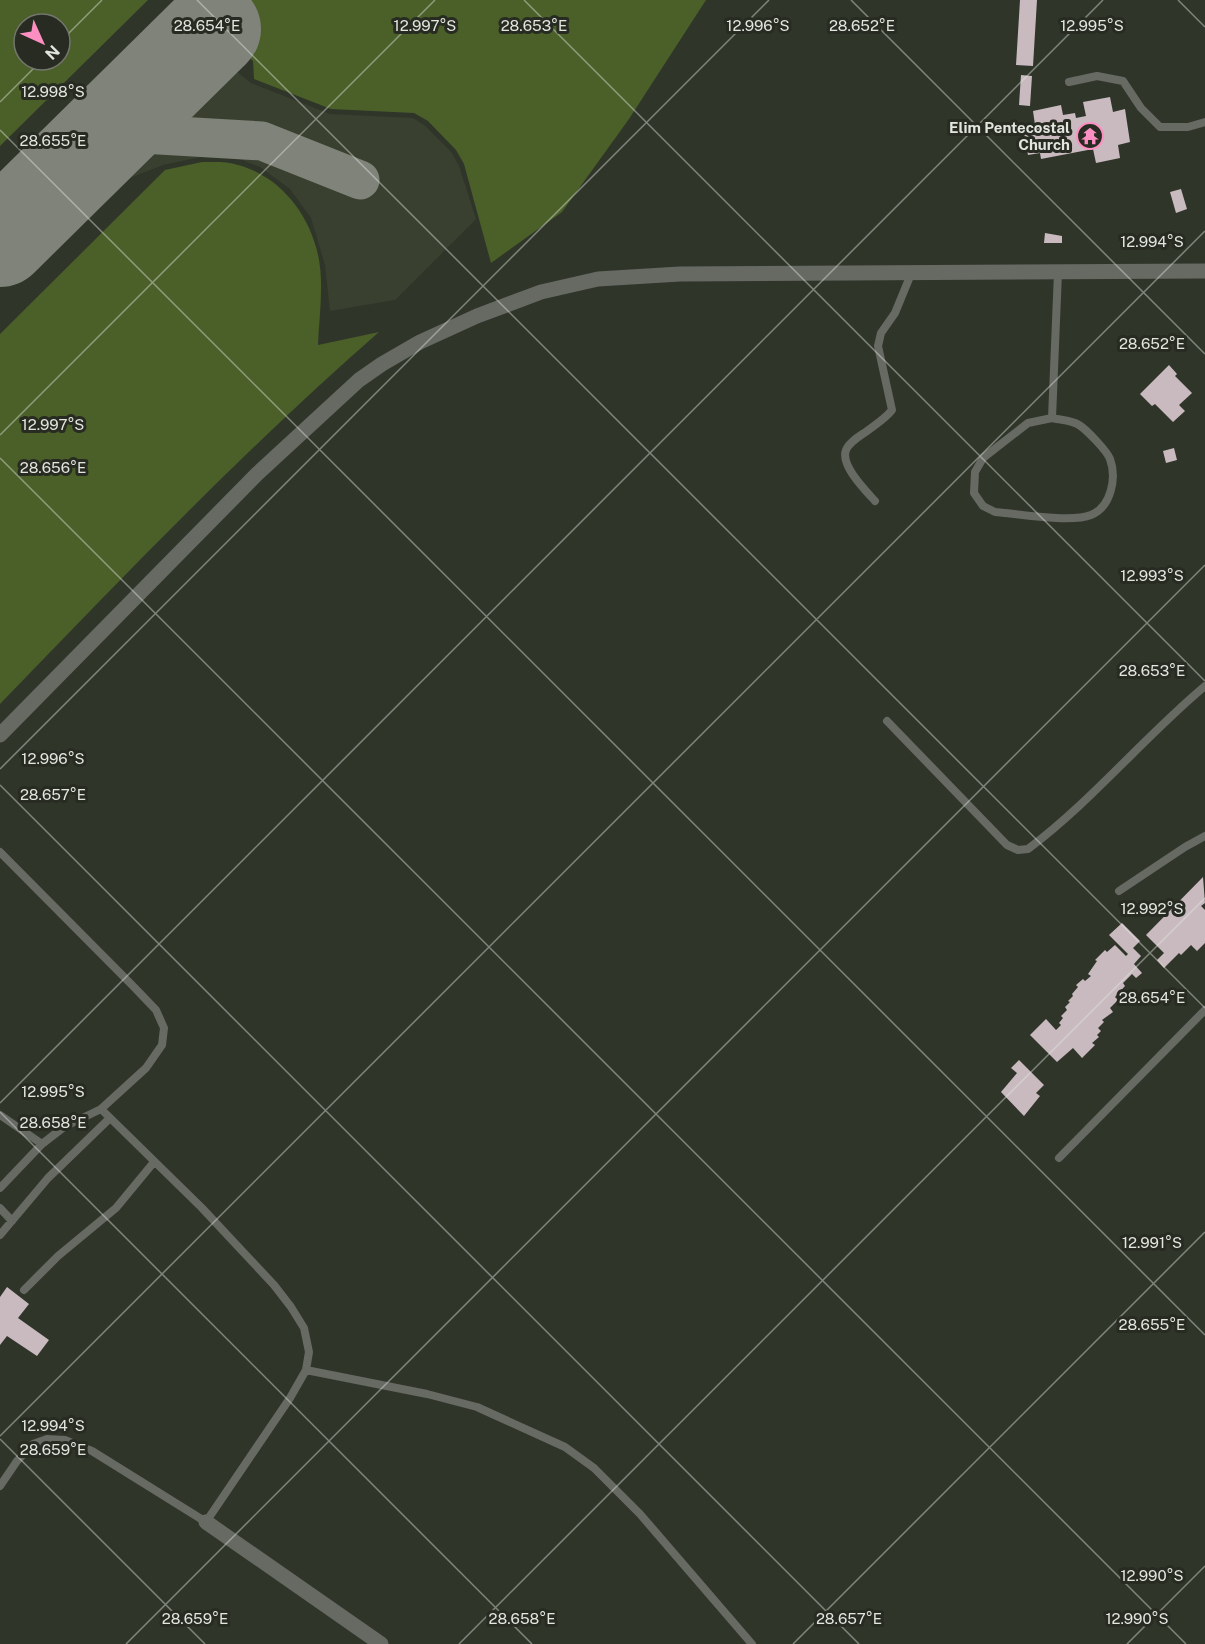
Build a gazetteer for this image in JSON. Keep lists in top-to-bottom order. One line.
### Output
{"places":{"temple":["Elim Pentecostal Church"]},"north":"bottom right","coordinates":["28.654°E","12.997°S","28.653°E","12.996°S","28.652°E","12.995°S","12.998°S","28.655°E","12.994°S","28.656°E","12.993°S","28.657°E","12.992°S","28.658°E","12.991°S","28.659°E","12.990°S"]}
